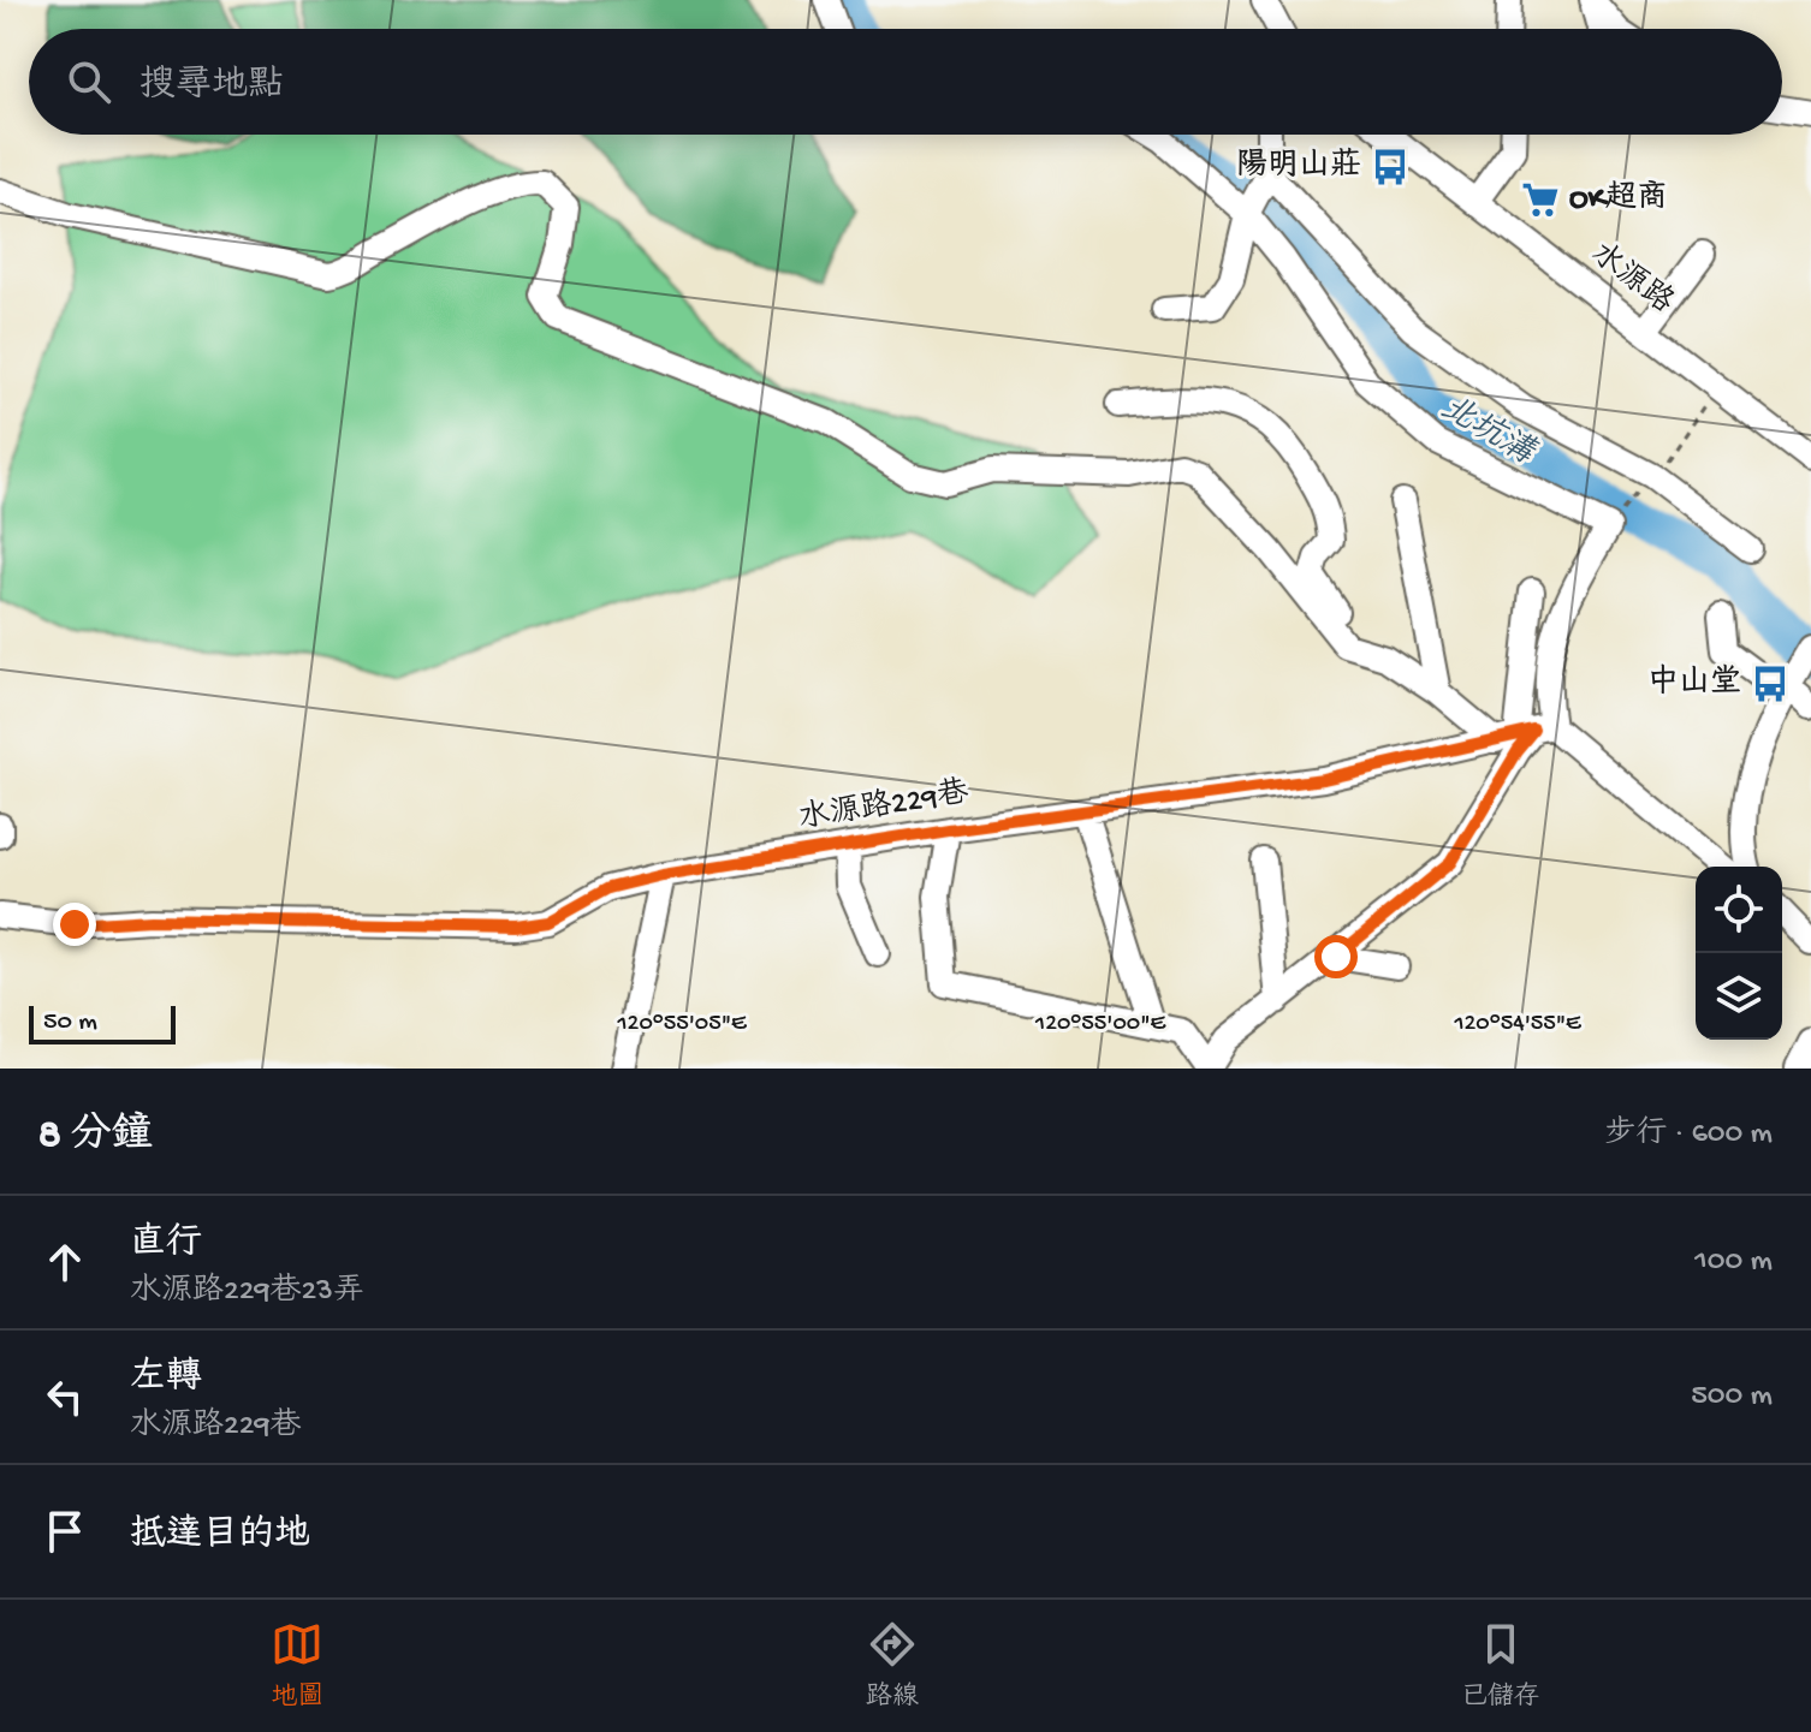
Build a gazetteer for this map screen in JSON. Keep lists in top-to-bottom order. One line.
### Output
{"streets":{"street":["水源路","水源路229巷"]},"water":["北坑溝"],"places":{"bus stop":["陽明山莊","中山堂"],"supermarket":["OK超商"]},"scale_bar":"50 m","page":{"search":"搜尋地點","scale":"50 m","heading":["8 分鐘","步行 · 600 m"],"list":[["直行","水源路229巷23弄","100 m"],["左轉","水源路229巷","500 m"],"抵達目的地"],"nav":["地圖","路線","已儲存"]},"coordinates":["120°55'05\"E","120°55'00\"E","120°54'55\"E"]}
